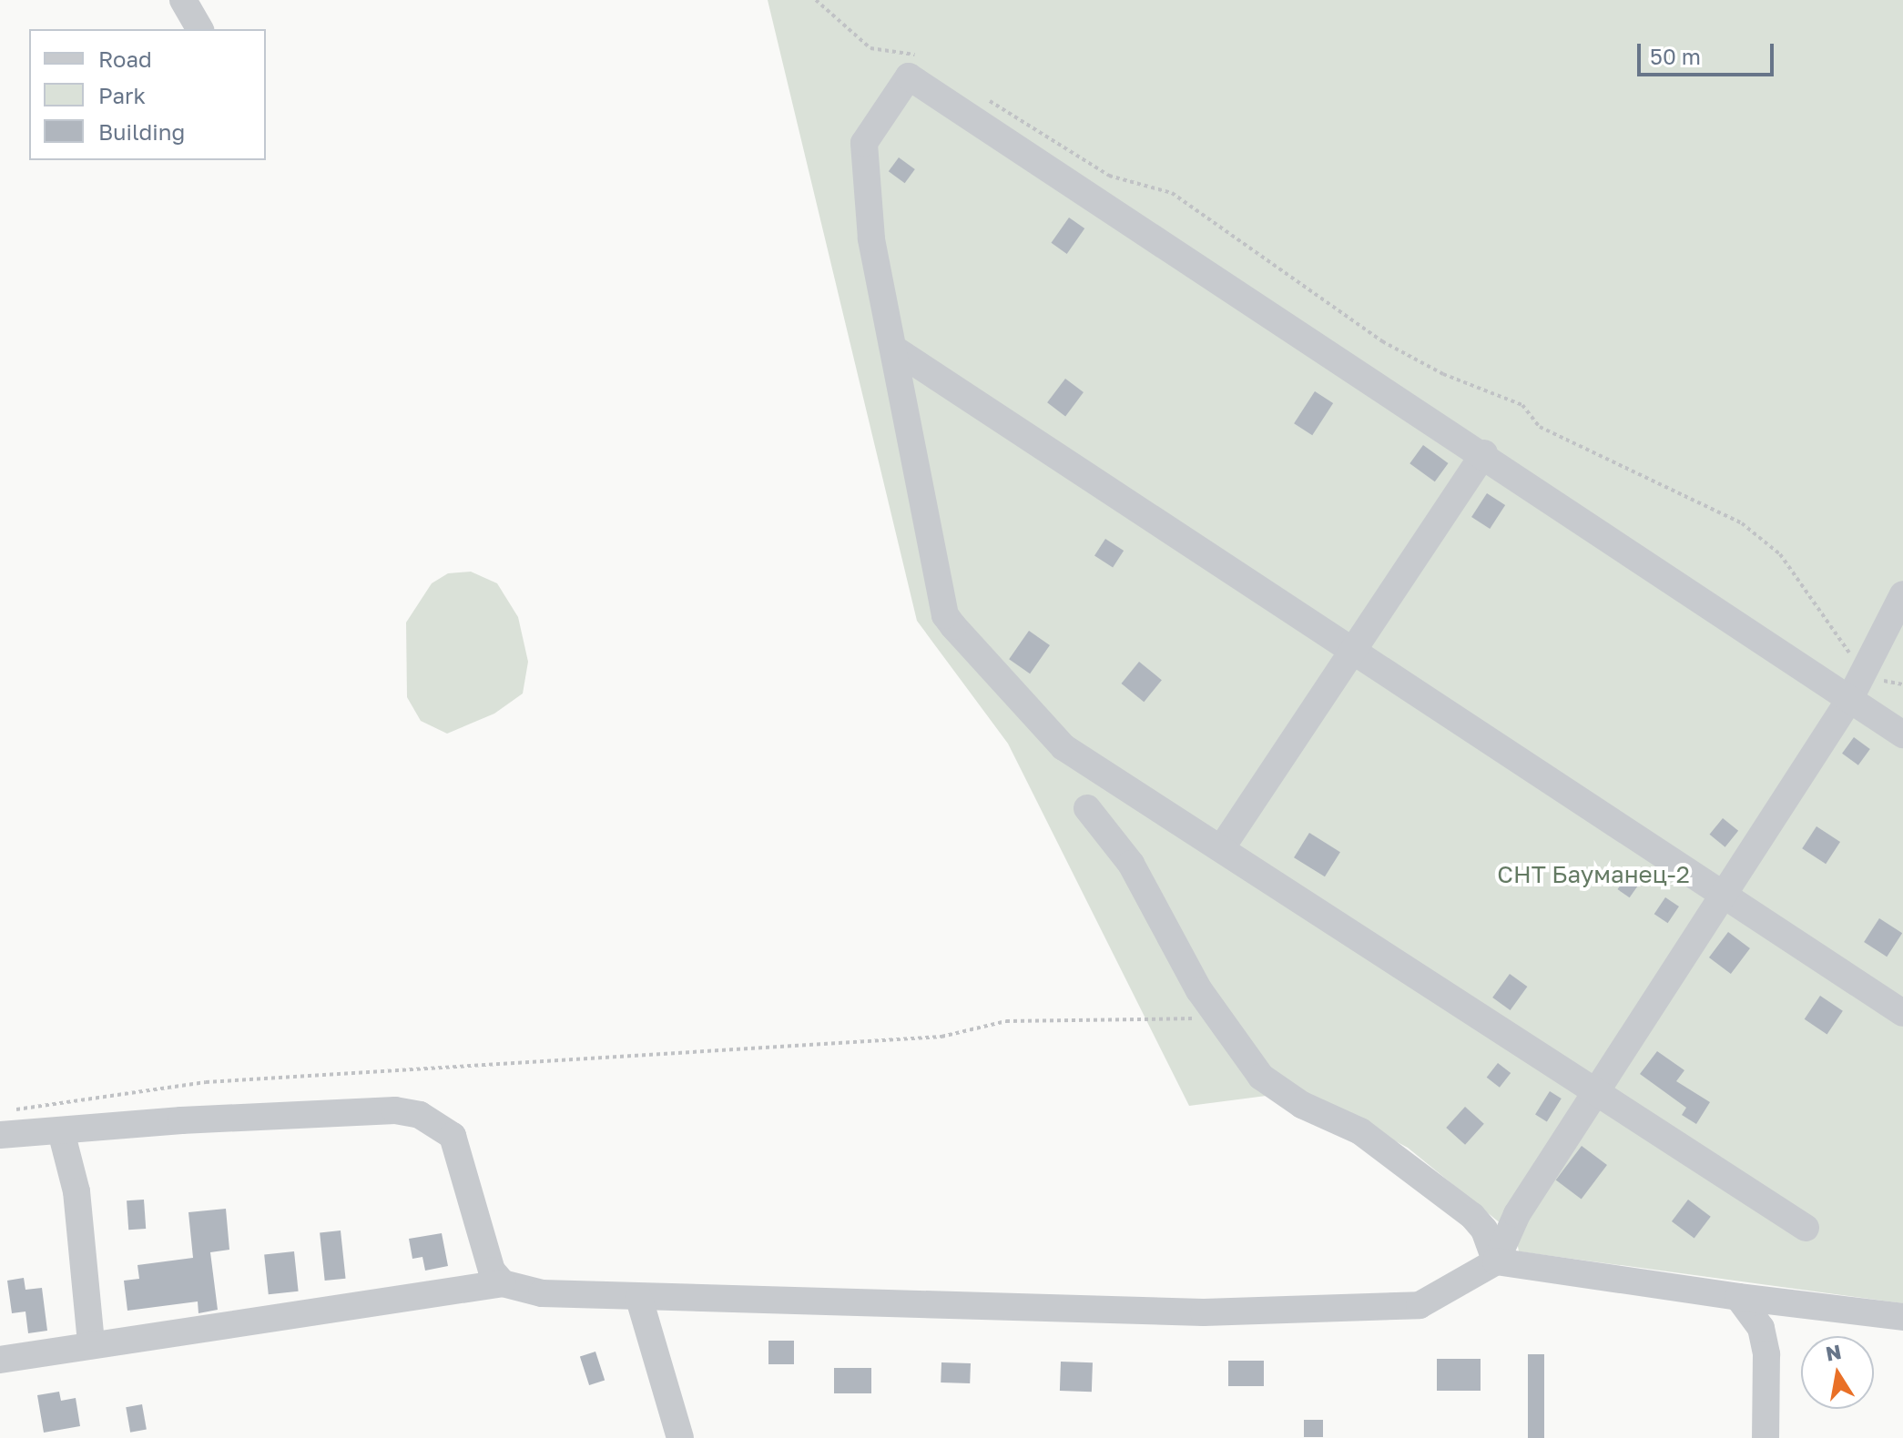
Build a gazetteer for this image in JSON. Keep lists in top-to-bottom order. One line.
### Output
{"parks":["СНТ Бауманец-2"],"legend":["Road","Park","Building"],"scale_bar":"50 m","north":"top"}
